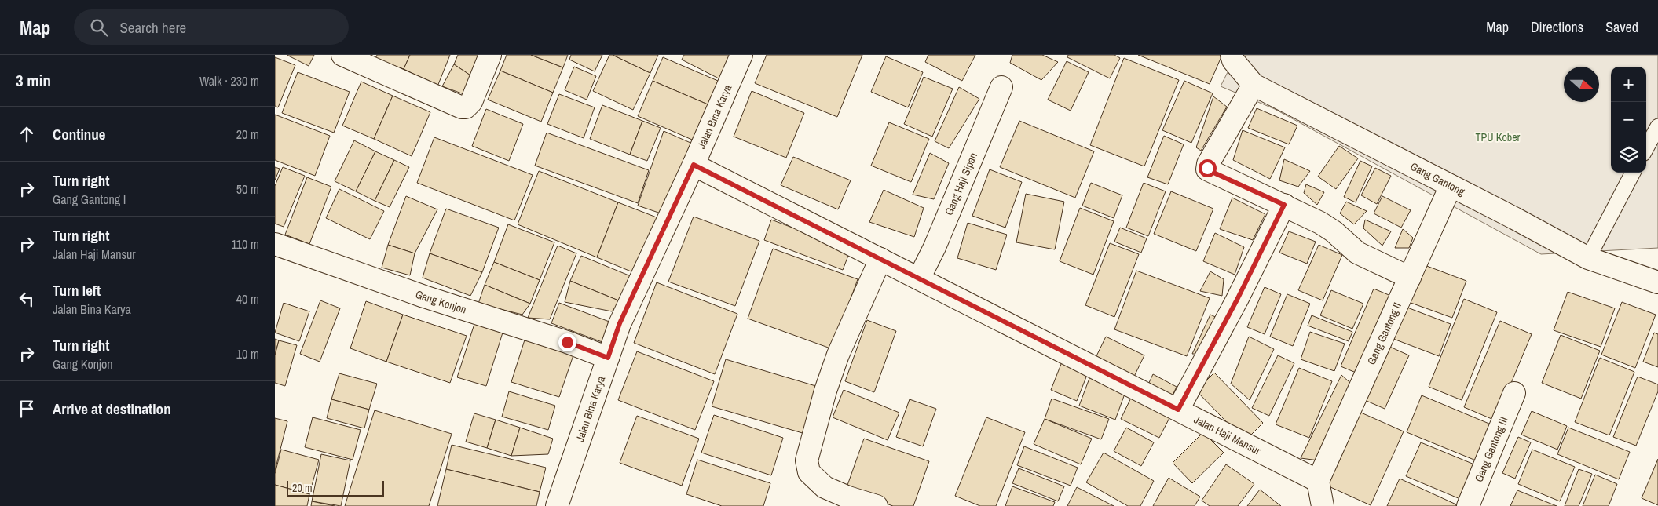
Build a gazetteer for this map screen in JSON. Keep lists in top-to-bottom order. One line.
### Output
{"streets":{"street":["Jalan Bina Karya","Gang Gantong","Gang Haji Sipan","Gang Konjon","Gang Gantong II","Jalan Haji Mansur","Gang Gantong III"]},"crossings":[["Jalan Bina Karya","Gang Konjon"],["Jalan Bina Karya","Jalan Haji Mansur"],["Gang Gantong","Gang Gantong II"],["Gang Haji Sipan","Jalan Haji Mansur"],["Gang Gantong II","Jalan Haji Mansur"]],"parks":["TPU Kober"],"scale_bar":"20 m","north":"right","page":{"header":"Map","search":"Search here","nav":["Map","Directions","Saved"],"heading":["3 min","Walk · 230 m"],"map_buttons":["+","−"],"list":[["Continue","20 m"],["Turn right","Gang Gantong I","50 m"],["Turn right","Jalan Haji Mansur","110 m"],["Turn left","Jalan Bina Karya","40 m"],["Turn right","Gang Konjon","10 m"],"Arrive at destination"],"scale":"20 m"}}
